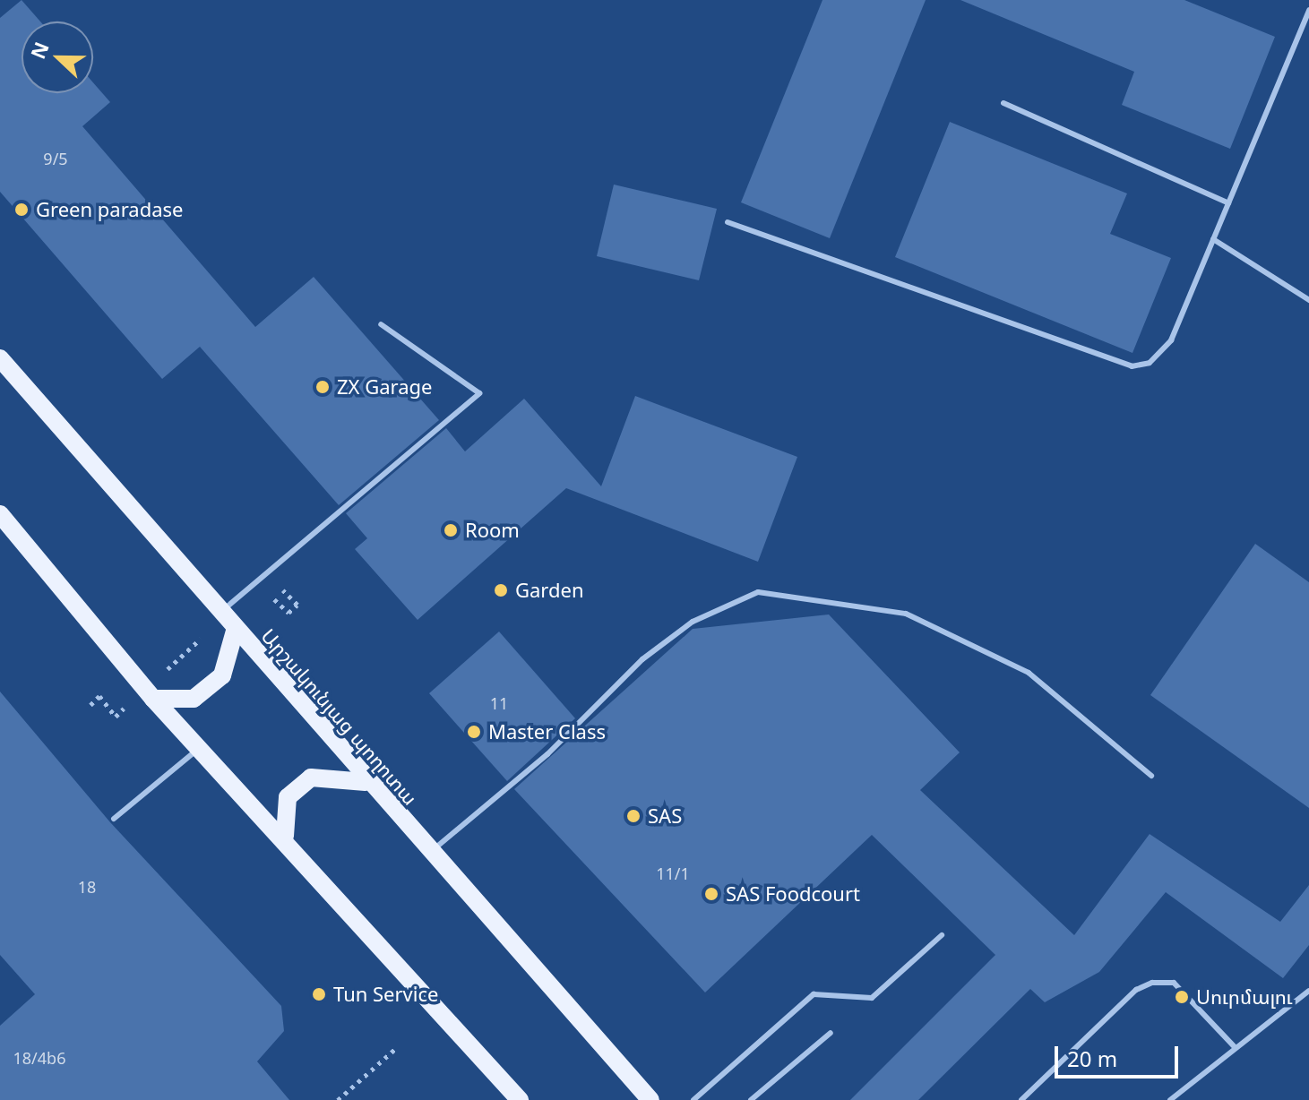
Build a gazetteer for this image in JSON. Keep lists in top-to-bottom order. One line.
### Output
{"streets":{"main road":["Արշակունյաց պողոտա"]},"places":["Green paradase","ZX Garage","Room","Garden","Master Class","SAS","SAS Foodcourt","Tun Service","Սուրմալու"],"house_numbers":["9/5","11","11/1","18","18/4b6"],"scale_bar":"20 m","north":"left"}
